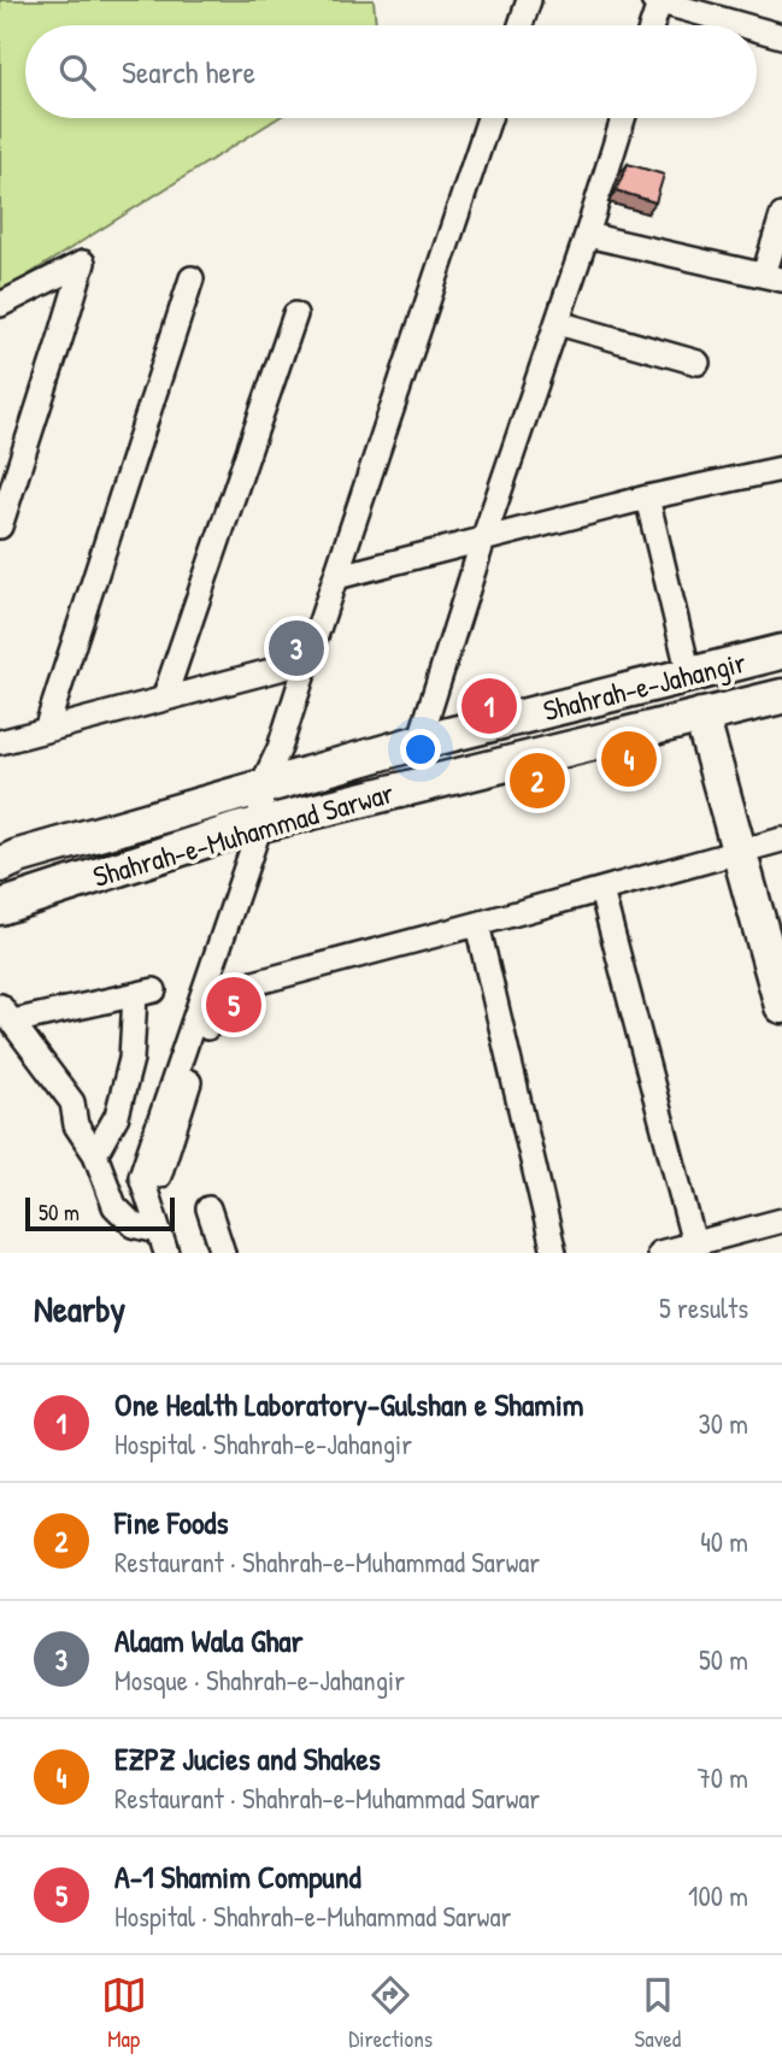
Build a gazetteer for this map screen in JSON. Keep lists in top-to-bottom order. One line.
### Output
{"streets":{"main road":["Shahrah-e-Jahangir","Shahrah-e-Muhammad Sarwar"]},"crossings":[["Shahrah-e-Jahangir","Shahrah-e-Muhammad Sarwar"]],"scale_bar":"50 m","page":{"search":"Search here","pins":["3","1","4","2","5"],"scale":"50 m","heading":["Nearby","5 results"],"list":[{"mark":"1","name":"One Health Laboratory-Gulshan e Shamim","note":"Hospital · Shahrah-e-Jahangir","value":"30 m"},{"mark":"2","name":"Fine Foods","note":"Restaurant · Shahrah-e-Muhammad Sarwar","value":"40 m"},{"mark":"3","name":"Alaam Wala Ghar","note":"Mosque · Shahrah-e-Jahangir","value":"50 m"},{"mark":"4","name":"EZPZ Jucies and Shakes","note":"Restaurant · Shahrah-e-Muhammad Sarwar","value":"70 m"},{"mark":"5","name":"A-1 Shamim Compund","note":"Hospital · Shahrah-e-Muhammad Sarwar","value":"100 m"}],"nav":["Map","Directions","Saved"]}}
